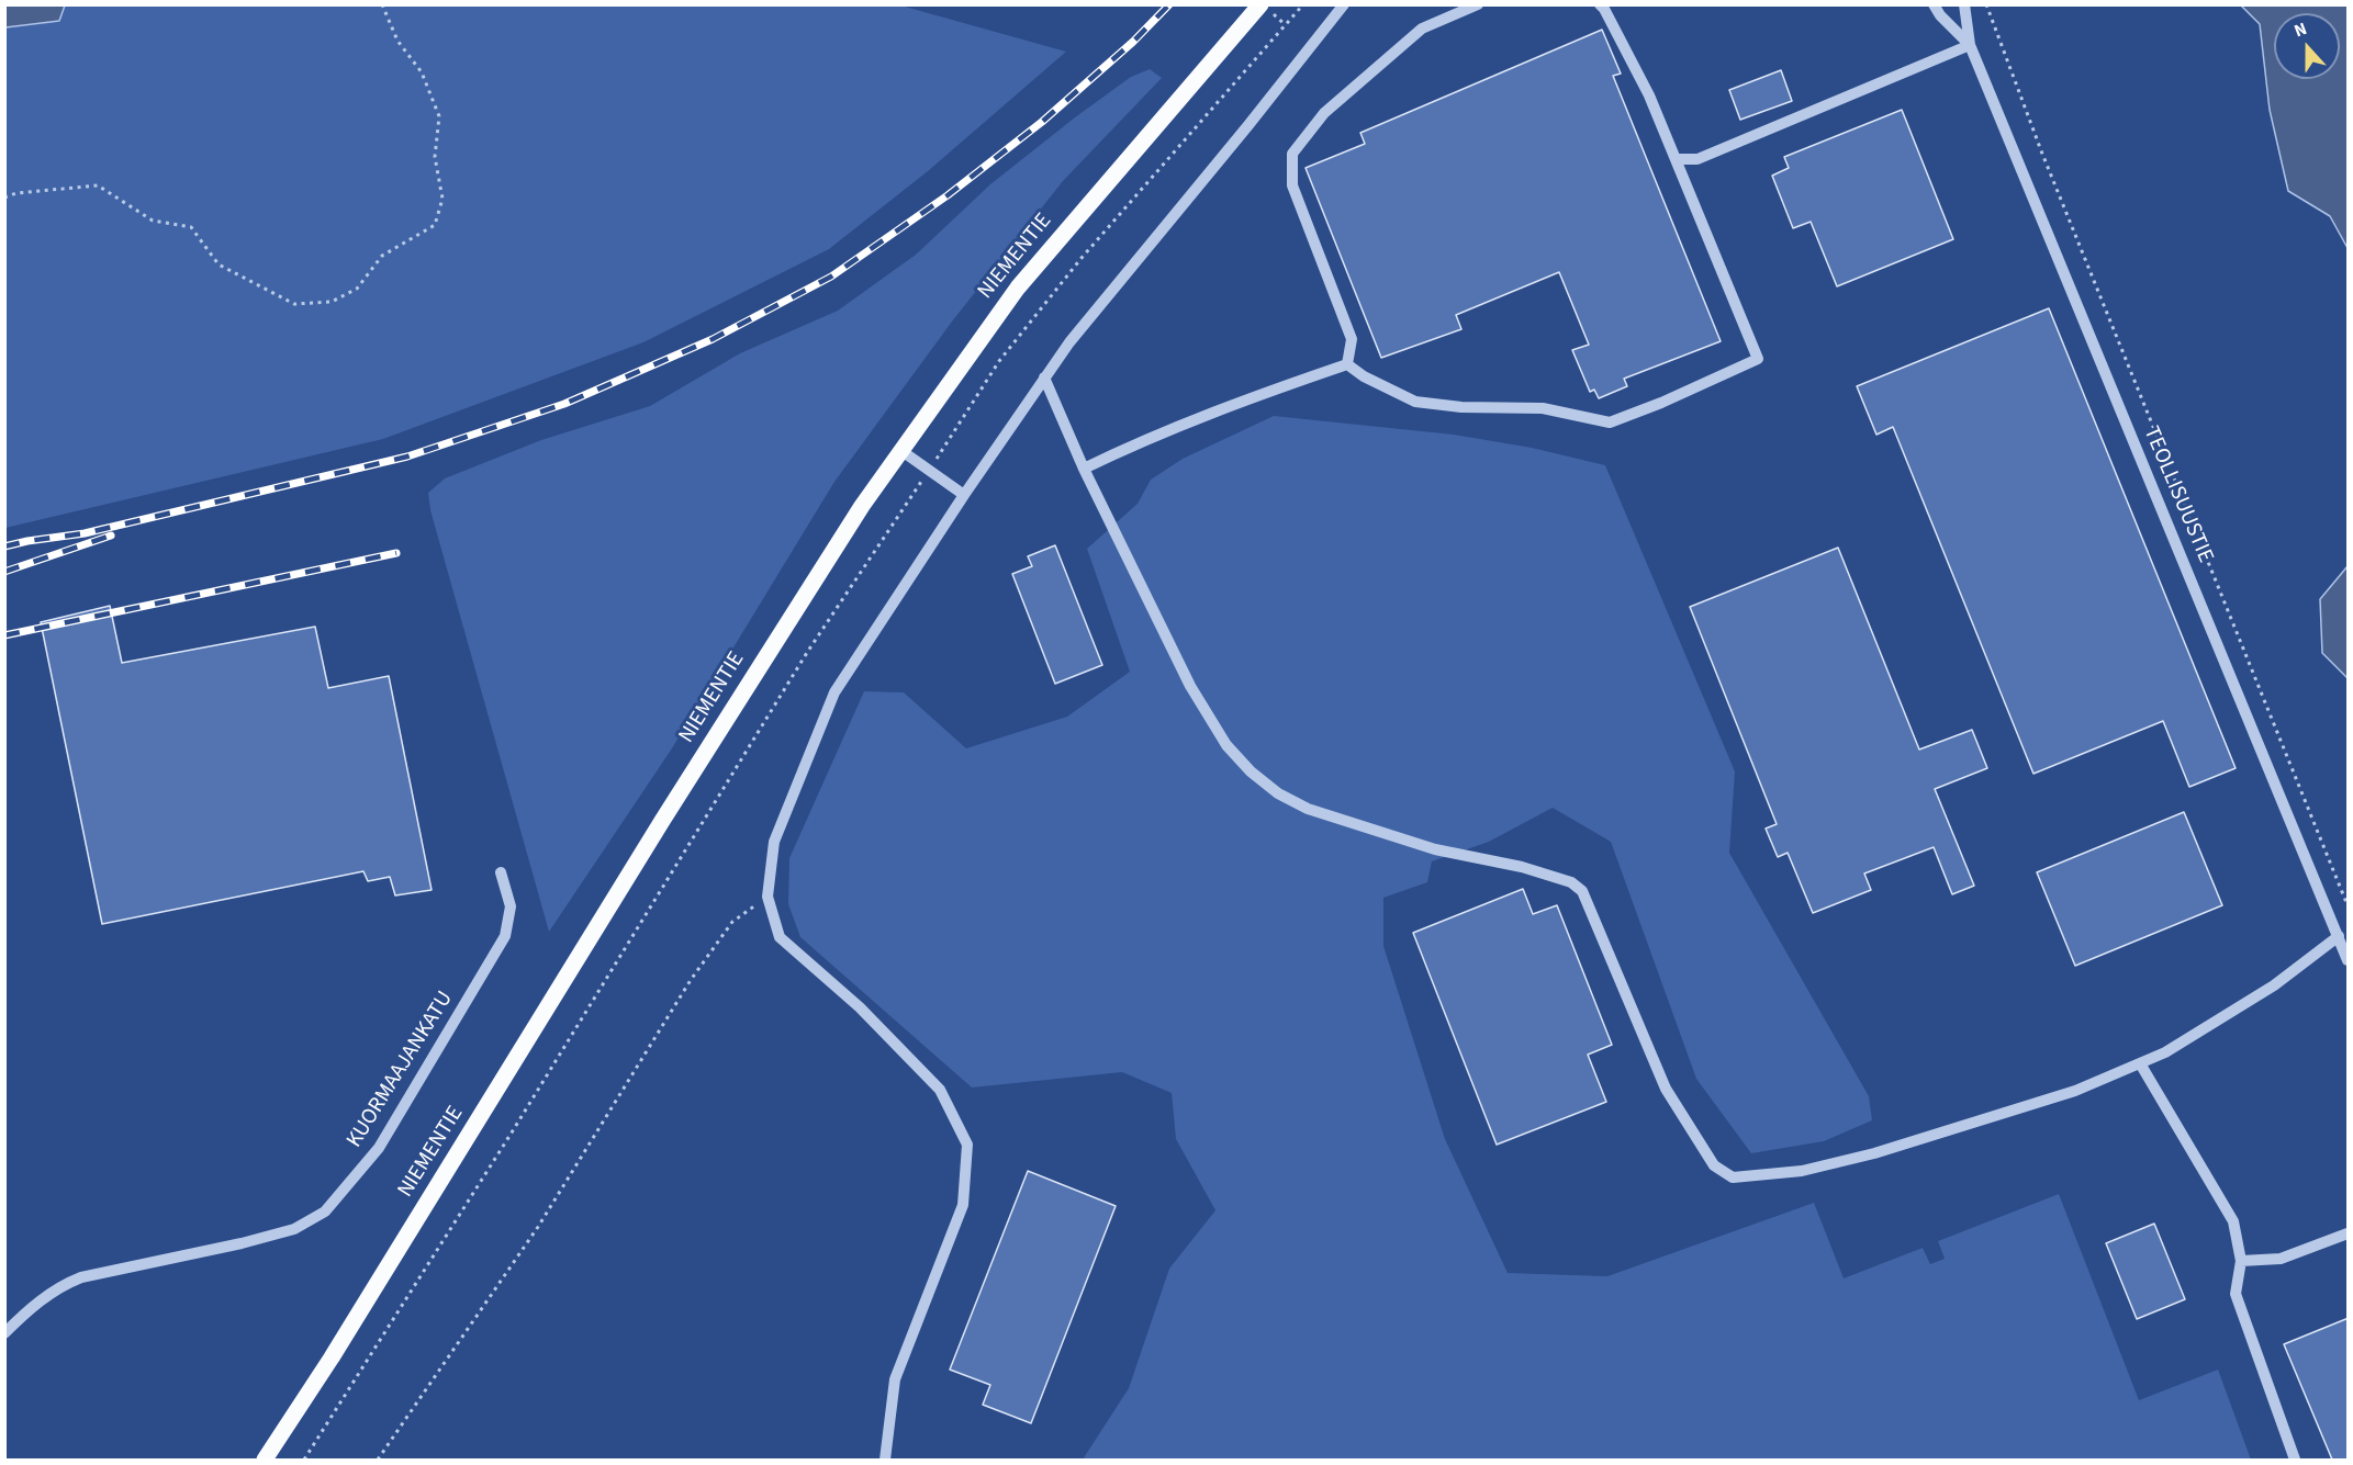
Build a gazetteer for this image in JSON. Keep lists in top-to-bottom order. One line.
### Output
{"streets":{"main road":["NIEMENTIE"],"street":["TEOLLISUUSTIE","KUORMAAJANKATU"]},"north":"top"}
